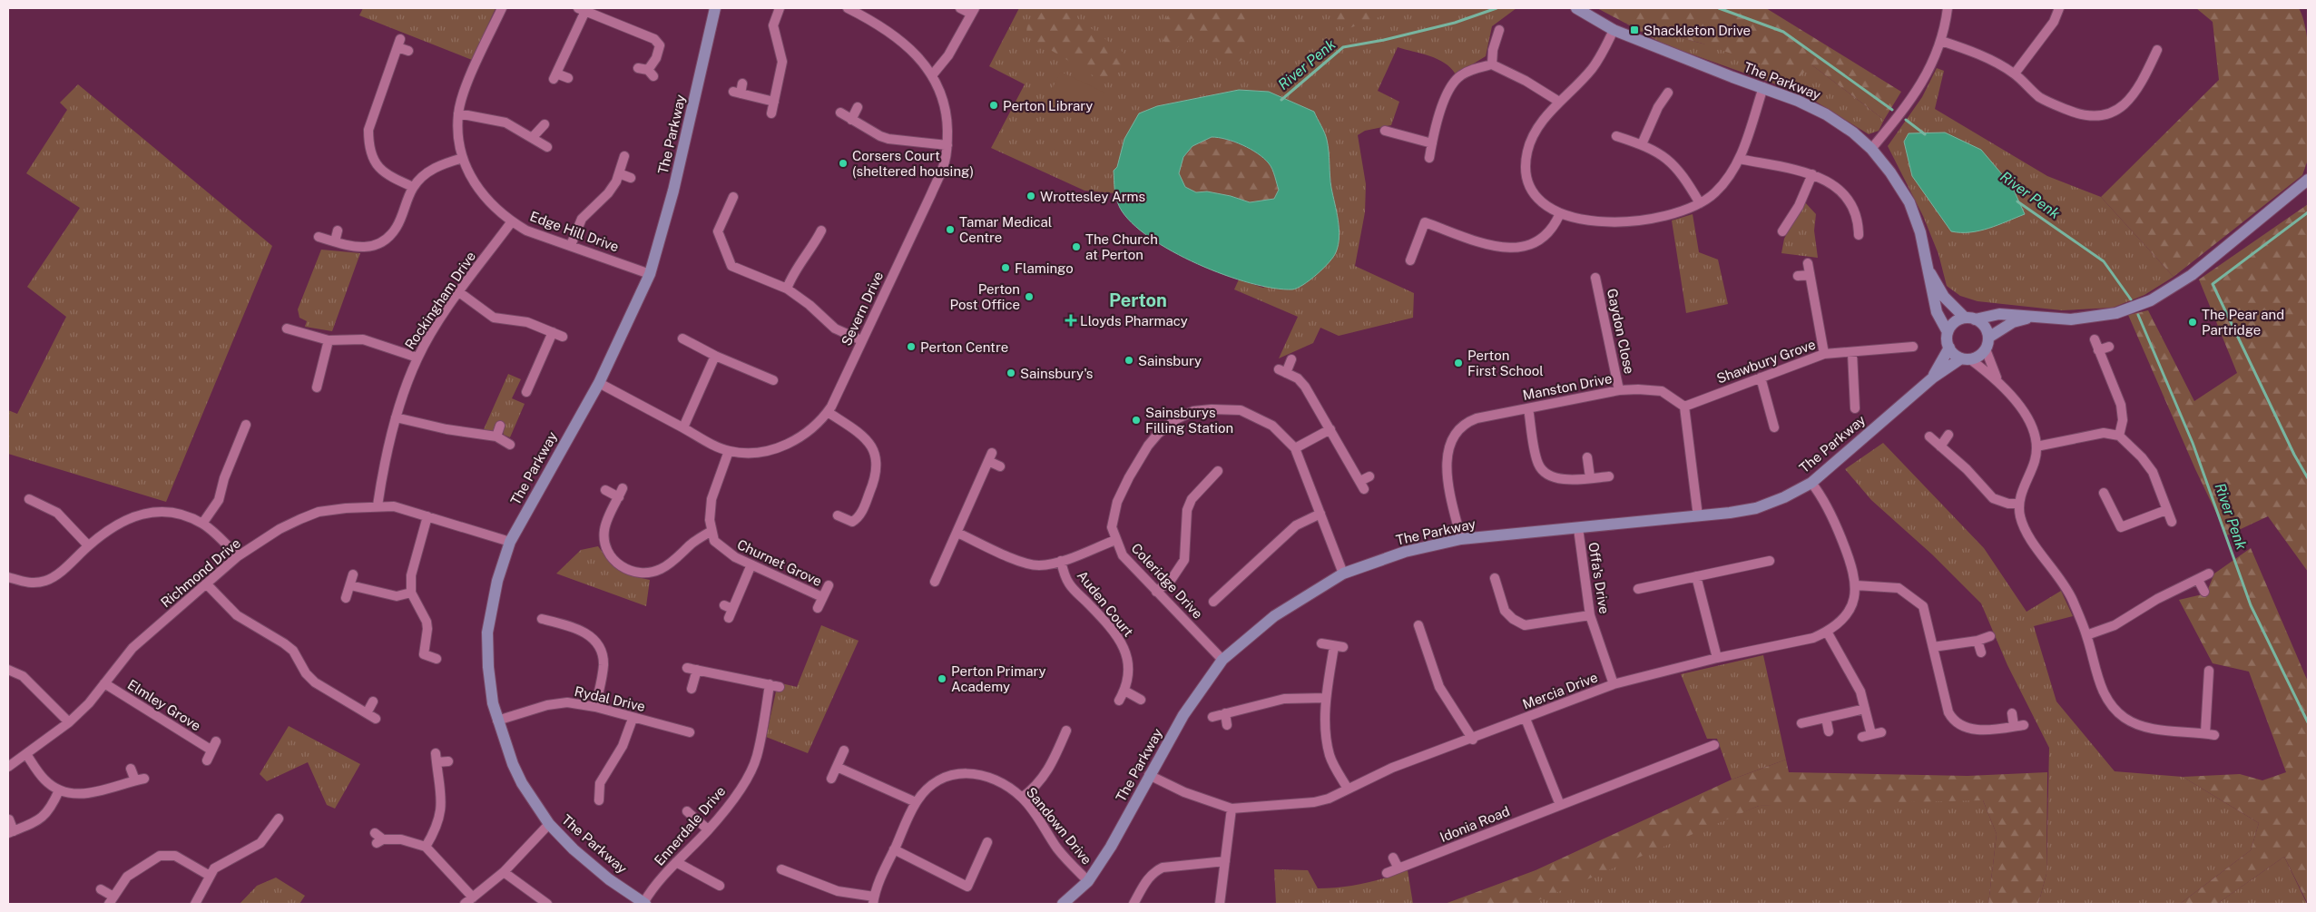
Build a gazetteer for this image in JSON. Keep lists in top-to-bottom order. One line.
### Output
{"streets":{"street":["The Parkway","Edge Hill Drive","Rockingham Drive","Severn Drive","Gaydon Close","Shawbury Grove","Manston Drive","Churnet Grove","Richmond Drive","Offa's Drive","Coleridge Drive","Auden Court","Mercia Drive","Rydal Drive","Elmley Grove","Idonia Road","Ennerdale Drive","Sandown Drive"]},"crossings":[["The Parkway","Edge Hill Drive"],["The Parkway","Severn Drive"],["The Parkway","Manston Drive"],["The Parkway","Richmond Drive"],["The Parkway","Offa's Drive"],["The Parkway","Coleridge Drive"],["The Parkway","Mercia Drive"],["The Parkway","Rydal Drive"],["The Parkway","Ennerdale Drive"],["The Parkway","Sandown Drive"],["Edge Hill Drive","Rockingham Drive"],["Rockingham Drive","Richmond Drive"],["Severn Drive","Churnet Grove"],["Gaydon Close","Manston Drive"],["Shawbury Grove","Manston Drive"],["Richmond Drive","Elmley Grove"],["Offa's Drive","Mercia Drive"]],"districts":["Perton"],"water":["River Penk"],"places":{"transit":["Shackleton Drive"],"other":["Perton Library","Corsers Court (sheltered housing)","Wrottesley Arms","Tamar Medical Centre","The Church at Perton","Flamingo","Perton Post Office","The Pear and Partridge","Perton Centre","Sainsbury","Perton First School","Sainsbury's","Sainsburys Filling Station","Perton Primary Academy"],"health":["Lloyds Pharmacy"]}}
